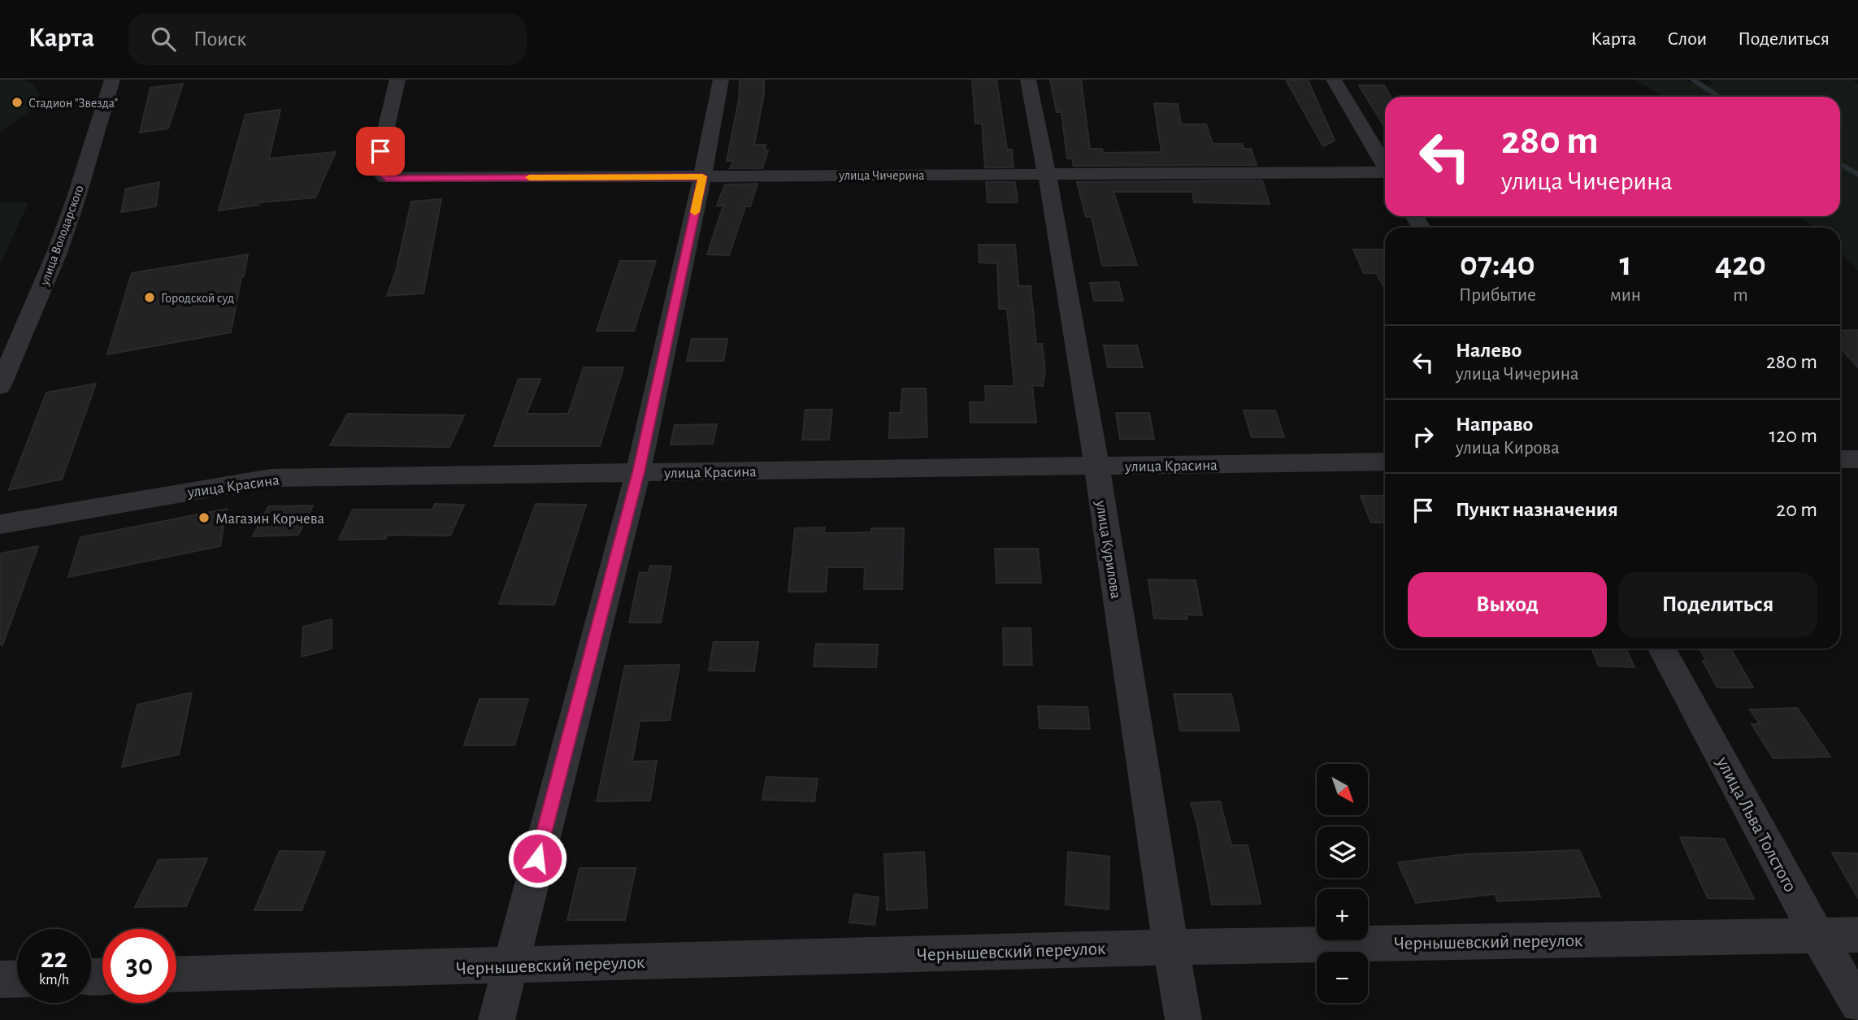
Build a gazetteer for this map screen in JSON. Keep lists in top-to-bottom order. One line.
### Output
{"streets":{"street":["улица Чичерина","улица Володарского","улица Красина","улица Курилова","улица Льва Толстого","Чернышевский переулок"]},"crossings":[["улица Чичерина","улица Курилова"],["улица Красина","улица Курилова"],["улица Курилова","Чернышевский переулок"],["улица Льва Толстого","Чернышевский переулок"]],"places":["Стадион \"Звезда\"","Городской суд","Магазин Корчева"],"north":"bottom right","page":{"header":"Карта","search":"Поиск","nav":["Карта","Слои","Поделиться"],"turn":["280 m","улица Чичерина"],"eta":["07:40","Прибытие","1","мин","420","m"],"list":[{"name":"Налево","note":"улица Чичерина","value":"280 m"},{"name":"Направо","note":"улица Кирова","value":"120 m"},{"name":"Пункт назначения","value":"20 m"}],"buttons":["Выход","Поделиться"],"map_buttons":["+","−"],"speed":"22 km/h","limit":"30"}}
